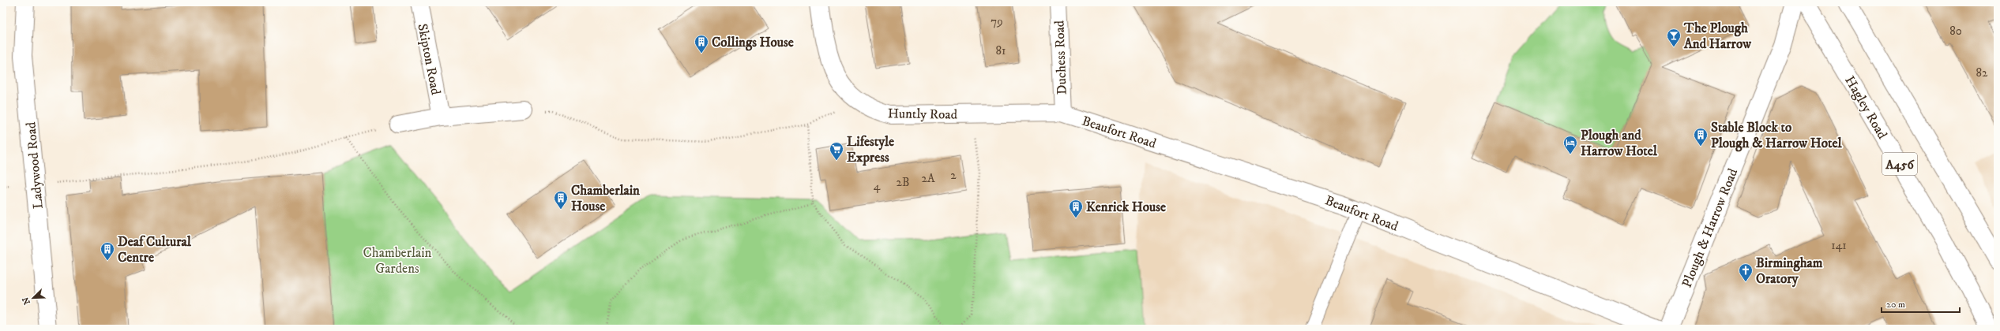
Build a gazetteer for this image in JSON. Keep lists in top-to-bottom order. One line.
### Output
{"streets":{"main road":["Duchess Road","Skipton Road","Hagley Road","Huntly Road","Beaufort Road","A456","Ladywood Road","Plough & Harrow Road"]},"crossings":[["Duchess Road","Huntly Road"],["Duchess Road","Beaufort Road"],["Huntly Road","Beaufort Road"]],"parks":["Chamberlain Gardens"],"places":{"bar":["The Plough And Harrow"],"building":["Collings House","Stable Block to Plough & Harrow Hotel","Chamberlain House","Kenrick House","Deaf Cultural Centre"],"hotel":["Plough and Harrow Hotel"],"supermarket":["Lifestyle Express"],"church":["Birmingham Oratory"]},"house_numbers":["79","80","81","82","2","2A","2B","4","141"],"scale_bar":"20 m","north":"bottom left"}
